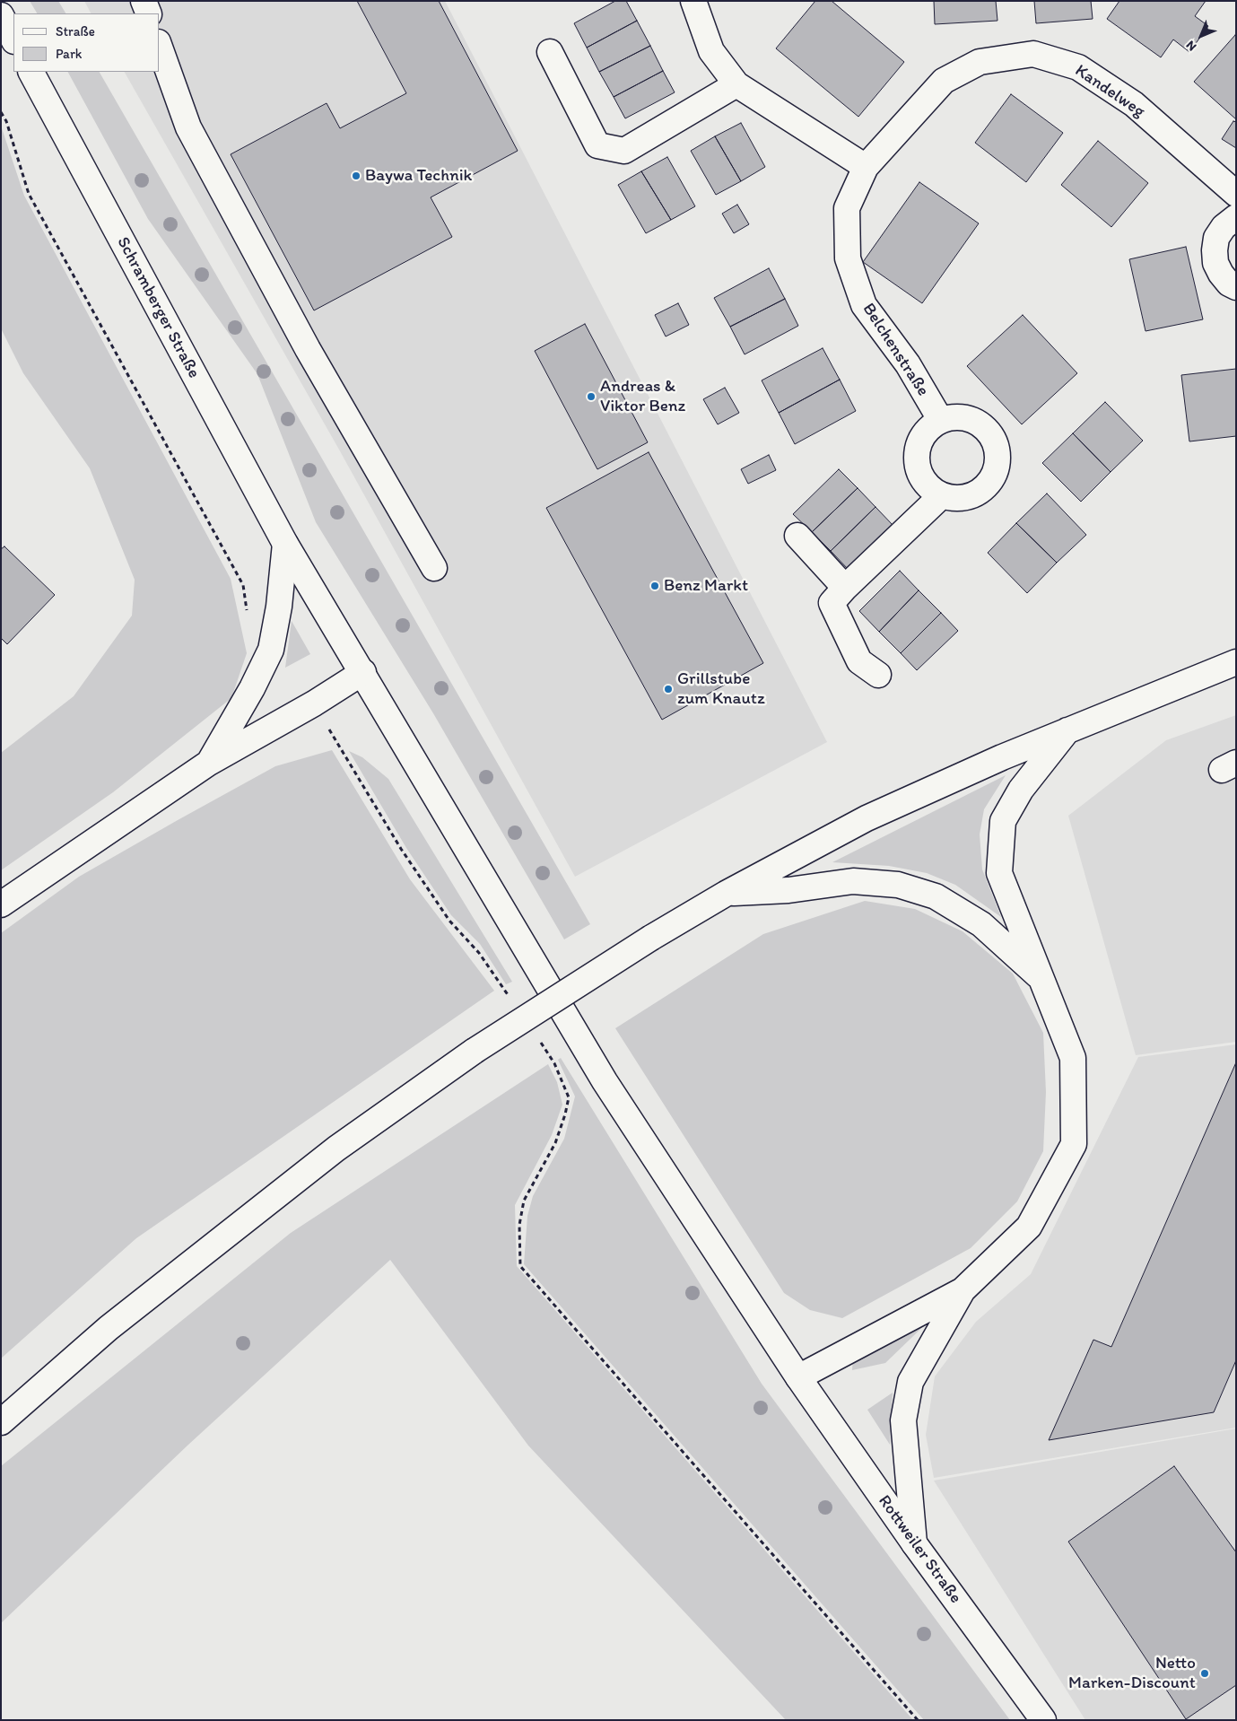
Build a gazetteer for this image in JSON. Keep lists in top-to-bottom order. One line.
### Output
{"streets":{"street":["Kandelweg","Schramberger Straße","Belchenstraße","Rottweiler Straße"]},"crossings":[["Kandelweg","Belchenstraße"],["Schramberger Straße","Rottweiler Straße"]],"places":["Baywa Technik","Andreas & Viktor Benz","Benz Markt","Grillstube zum Knautz","Netto Marken-Discount"],"legend":["Straße","Park"],"north":"bottom left"}
